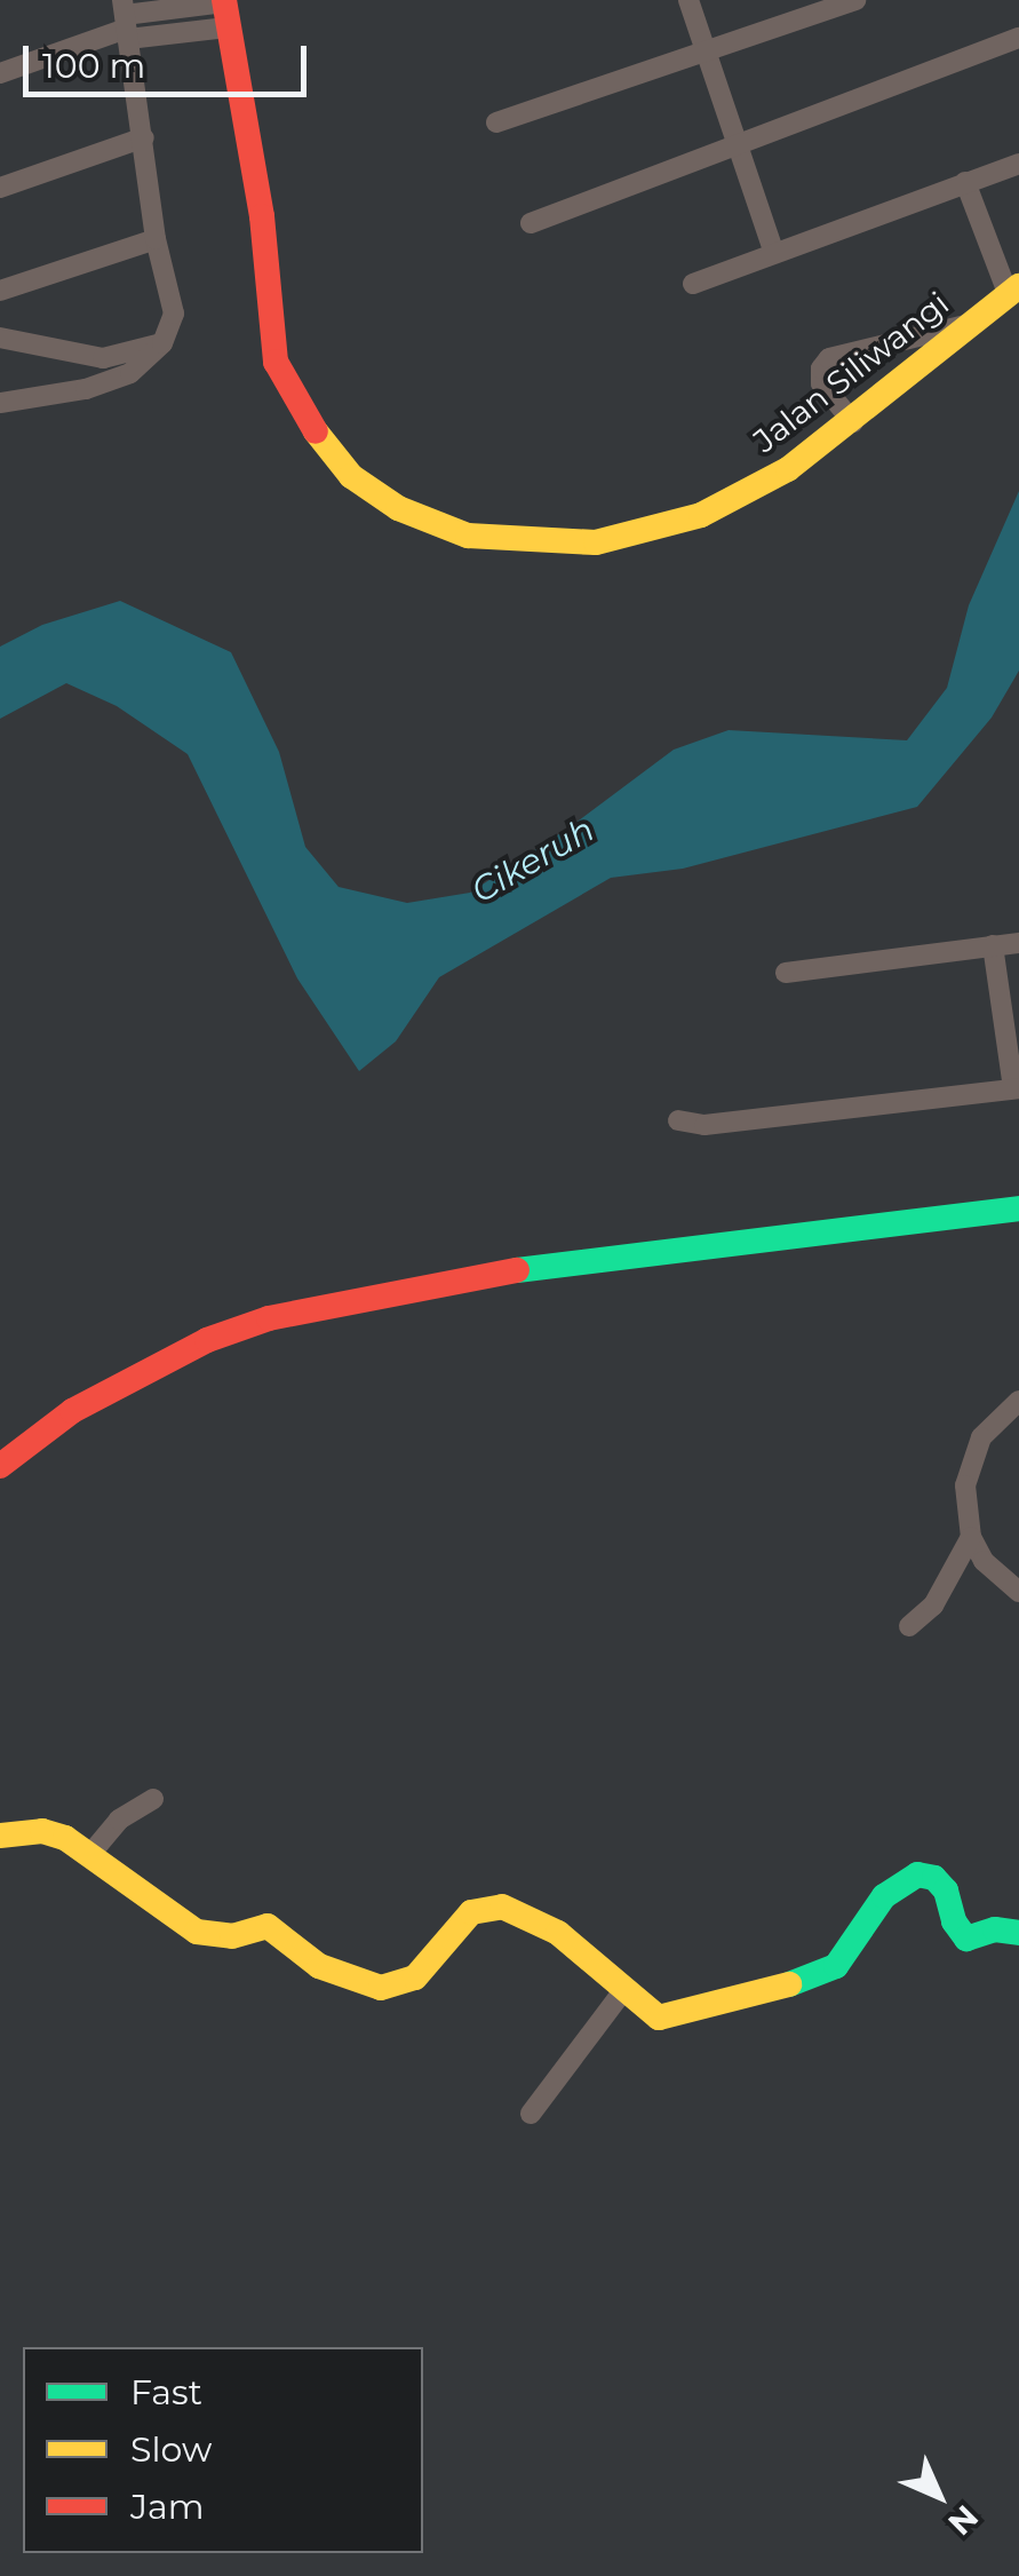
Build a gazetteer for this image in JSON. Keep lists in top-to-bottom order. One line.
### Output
{"streets":{"street":["Jalan Siliwangi"]},"water":["Cikeruh"],"legend":["Fast","Slow","Jam"],"scale_bar":"100 m","north":"bottom right"}
